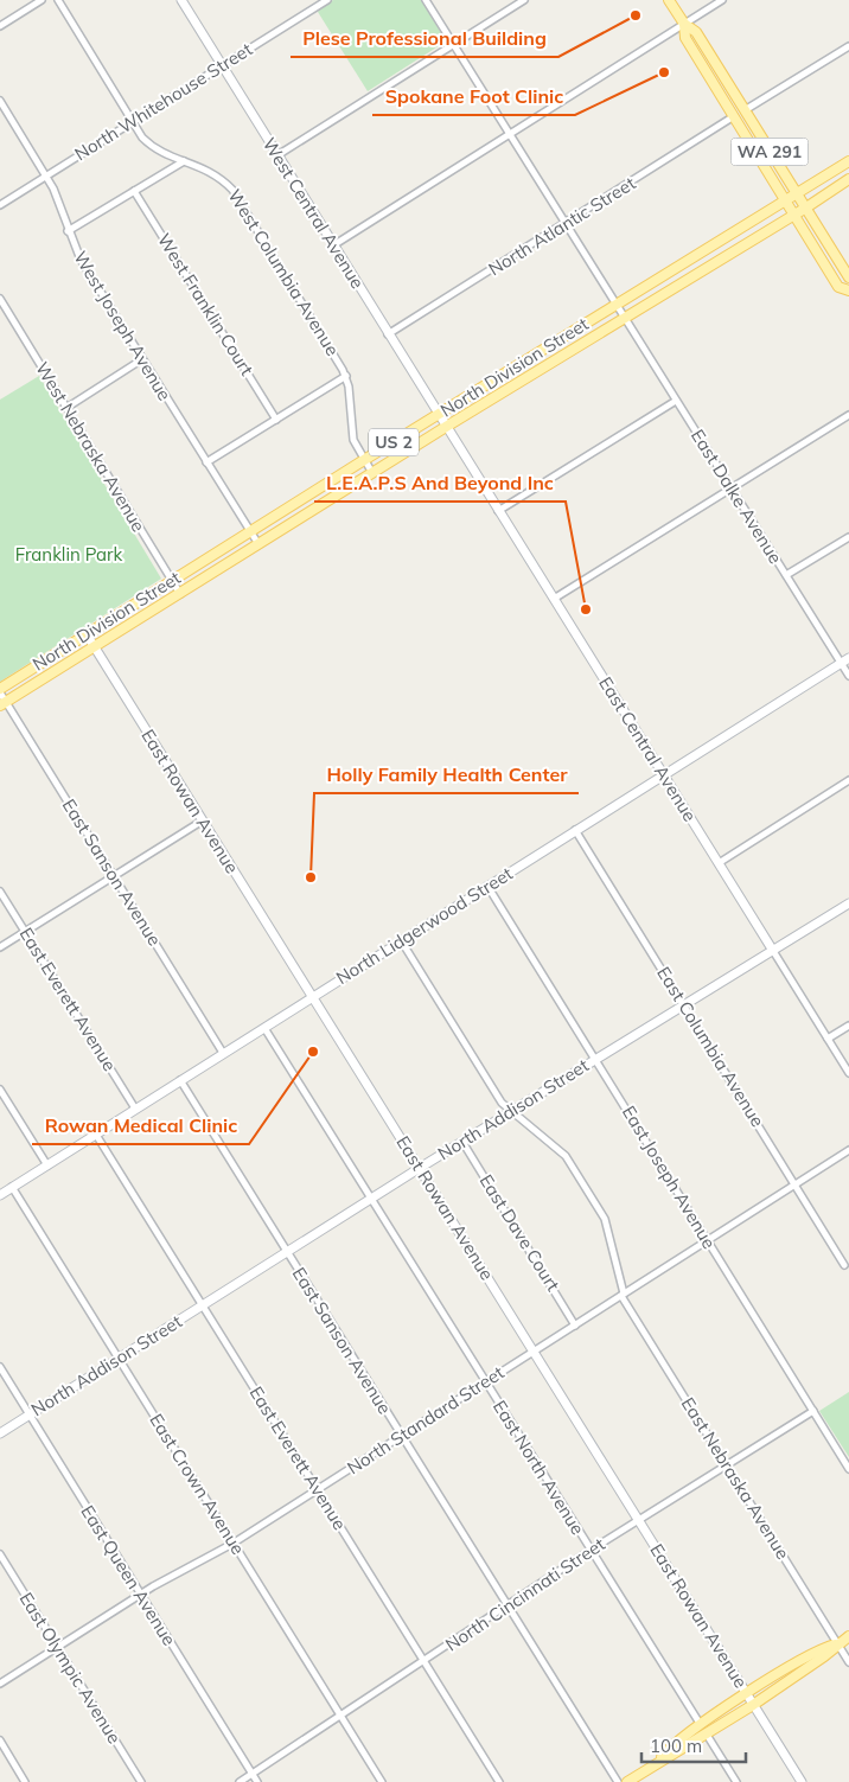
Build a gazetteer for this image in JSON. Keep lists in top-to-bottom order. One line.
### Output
{"streets":{"main road":["WA 291","North Division Street","US 2"],"street":["North Whitehouse Street","West Central Avenue","North Atlantic Street","West Columbia Avenue","West Franklin Court","West Joseph Avenue","West Nebraska Avenue","East Dalke Avenue","East Central Avenue","East Rowan Avenue","East Sanson Avenue","North Lidgerwood Street","East Everett Avenue","East Columbia Avenue","North Addison Street","East Joseph Avenue","East Dave Court","North Standard Street","East North Avenue","East Nebraska Avenue","East Crown Avenue","East Queen Avenue","North Cincinnati Street","East Olympic Avenue"]},"crossings":[["North Whitehouse Street","West Central Avenue"],["North Whitehouse Street","West Columbia Avenue"],["North Whitehouse Street","West Joseph Avenue"],["WA 291","North Atlantic Street"],["WA 291","North Division Street"],["West Central Avenue","North Atlantic Street"],["West Central Avenue","North Division Street"],["West Central Avenue","East Central Avenue"],["North Atlantic Street","East Dalke Avenue"],["West Columbia Avenue","North Division Street"],["West Joseph Avenue","North Division Street"],["North Division Street","West Nebraska Avenue"],["North Division Street","East Dalke Avenue"],["North Division Street","East Central Avenue"],["North Division Street","East Rowan Avenue"],["North Division Street","East Sanson Avenue"],["East Dalke Avenue","North Lidgerwood Street"],["East Central Avenue","North Lidgerwood Street"],["East Central Avenue","North Addison Street"],["East Rowan Avenue","North Lidgerwood Street"],["East Rowan Avenue","North Addison Street"],["East Rowan Avenue","North Standard Street"],["East Rowan Avenue","North Cincinnati Street"],["East Sanson Avenue","North Lidgerwood Street"],["East Sanson Avenue","North Addison Street"],["East Sanson Avenue","North Standard Street"],["East Sanson Avenue","North Cincinnati Street"],["North Lidgerwood Street","East Everett Avenue"],["North Lidgerwood Street","East Columbia Avenue"],["North Lidgerwood Street","East Joseph Avenue"],["North Lidgerwood Street","East North Avenue"],["North Lidgerwood Street","East Nebraska Avenue"],["North Lidgerwood Street","East Crown Avenue"],["East Everett Avenue","North Addison Street"],["East Everett Avenue","North Standard Street"],["East Everett Avenue","North Cincinnati Street"],["East Columbia Avenue","North Addison Street"],["East Columbia Avenue","North Standard Street"],["North Addison Street","East Joseph Avenue"],["North Addison Street","East Dave Court"],["North Addison Street","East North Avenue"],["North Addison Street","East Nebraska Avenue"],["North Addison Street","East Crown Avenue"],["North Addison Street","East Queen Avenue"],["East Joseph Avenue","North Standard Street"],["East Joseph Avenue","North Cincinnati Street"],["East Dave Court","North Standard Street"],["North Standard Street","East North Avenue"],["North Standard Street","East Nebraska Avenue"],["North Standard Street","East Crown Avenue"],["North Standard Street","East Queen Avenue"],["North Standard Street","East Olympic Avenue"],["East North Avenue","North Cincinnati Street"],["East Nebraska Avenue","North Cincinnati Street"],["East Crown Avenue","North Cincinnati Street"],["East Queen Avenue","North Cincinnati Street"]],"parks":["Franklin Park"],"places":["Plese Professional Building","Spokane Foot Clinic","L.E.A.P.S And Beyond Inc","Holly Family Health Center","Rowan Medical Clinic"],"scale_bar":"100 m"}
